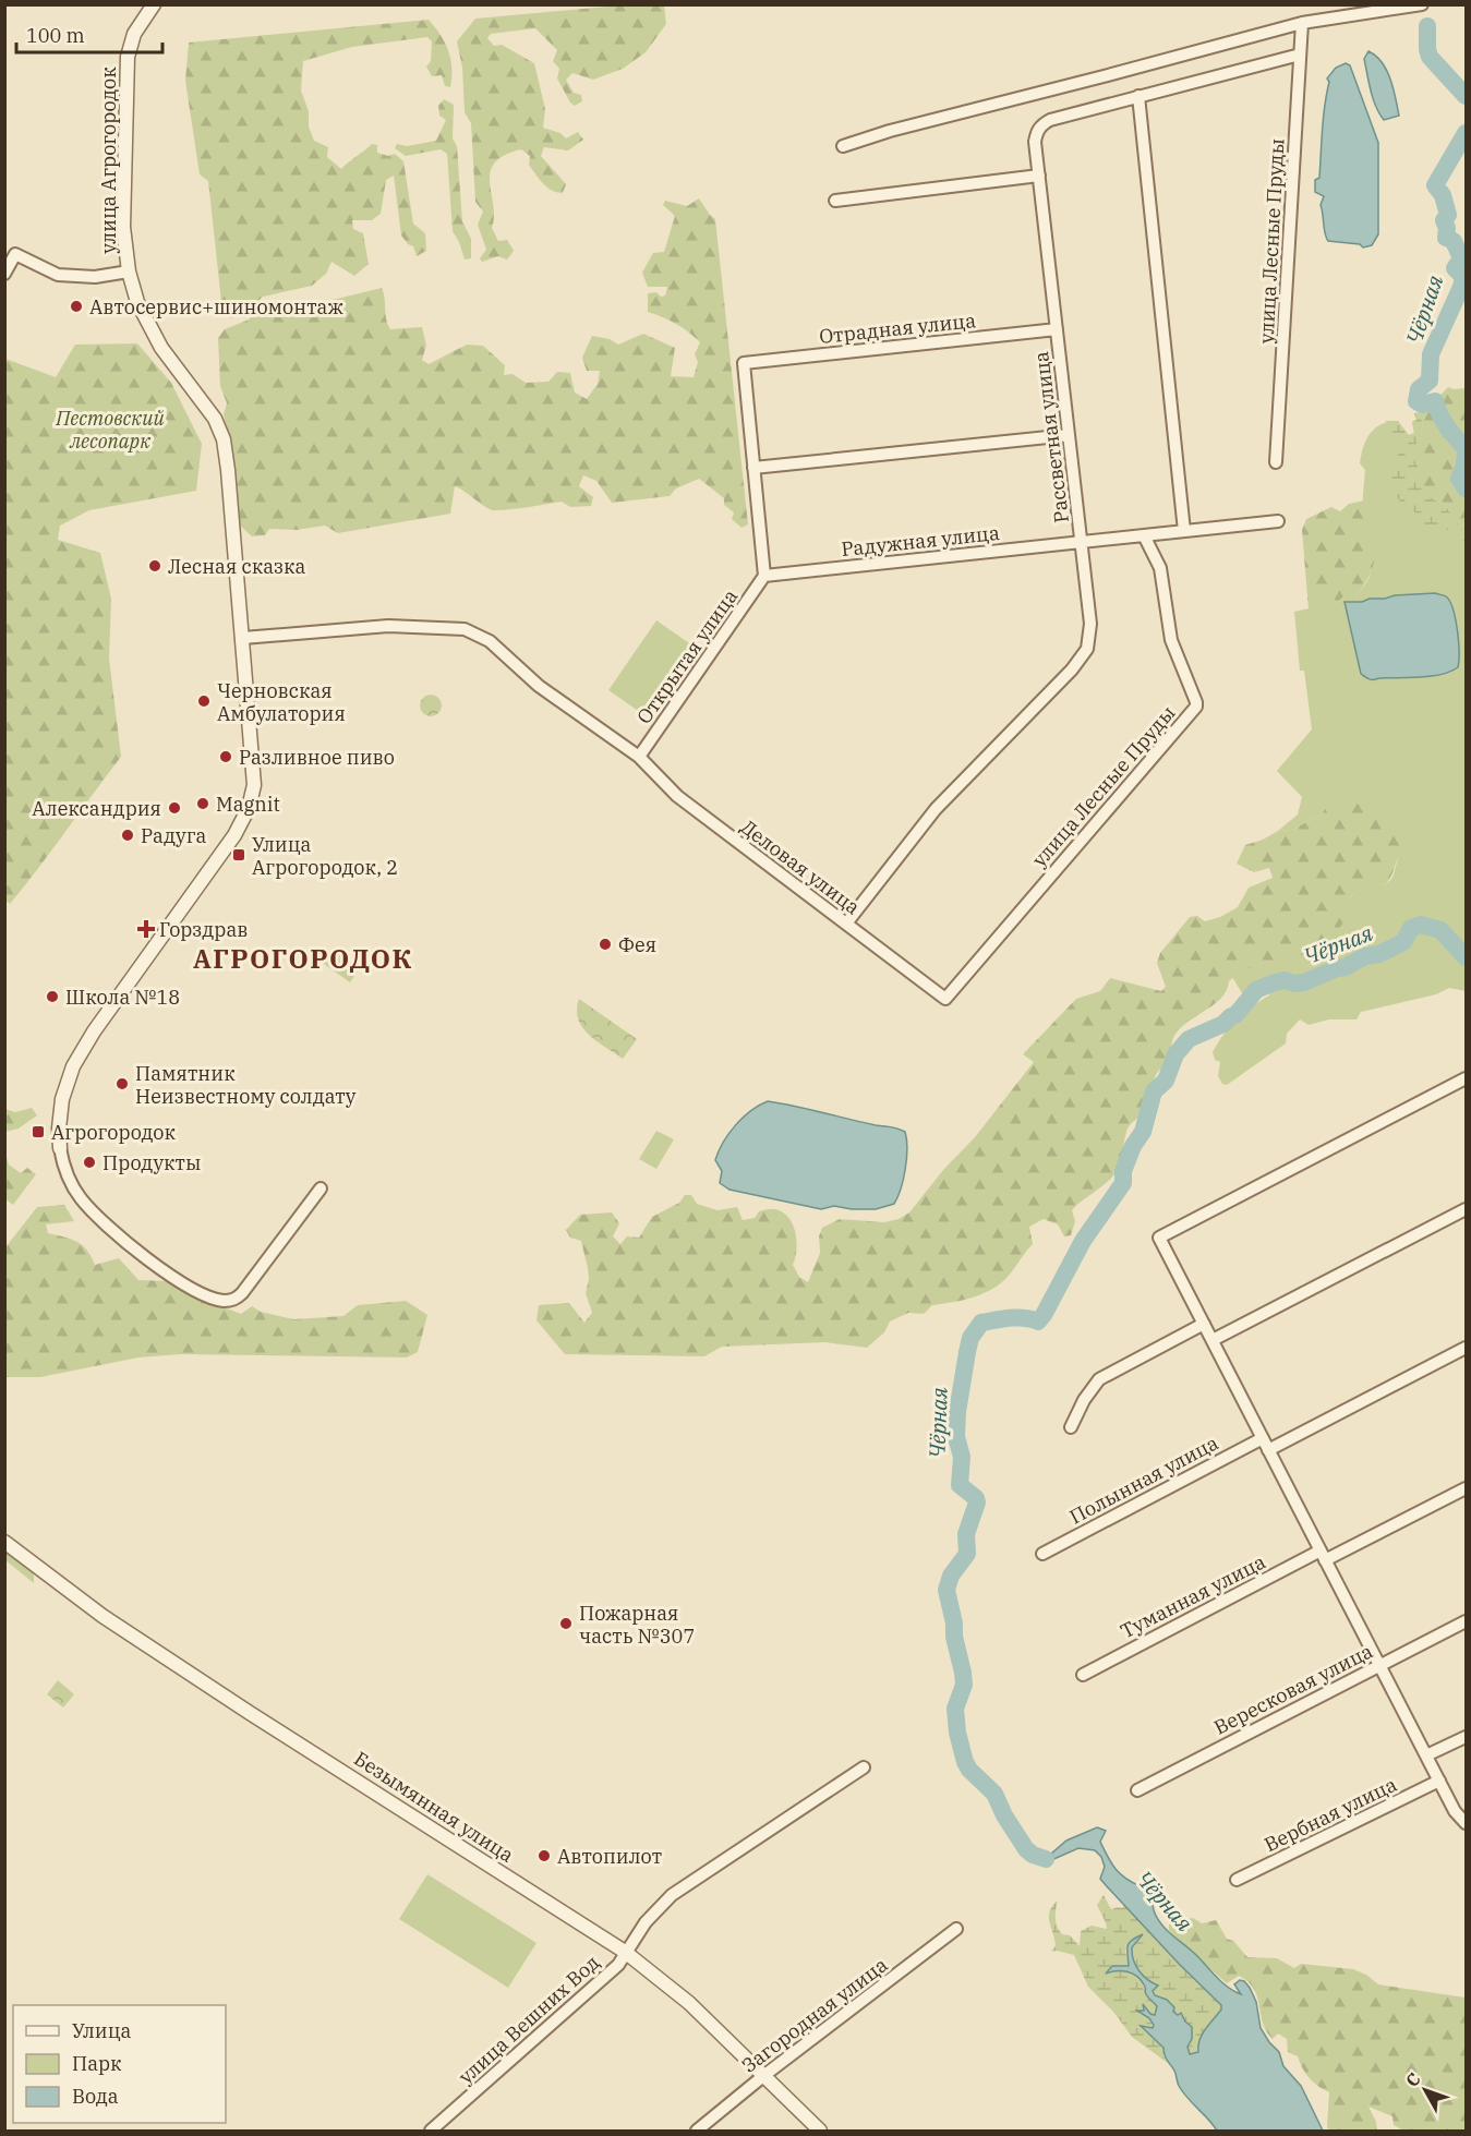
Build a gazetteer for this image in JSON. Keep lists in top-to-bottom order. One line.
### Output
{"streets":{"street":["улица Агрогородок","улица Лесные Пруды","Отрадная улица","Рассветная улица","Радужная улица","Открытая улица","Деловая улица","Полынная улица","Туманная улица","Вересковая улица","Безымянная улица","Вербная улица","Загородная улица","улица Вешних Вод"]},"crossings":[["улица Агрогородок","Деловая улица"],["улица Лесные Пруды","Рассветная улица"],["улица Лесные Пруды","Радужная улица"],["улица Лесные Пруды","Деловая улица"],["Отрадная улица","Рассветная улица"],["Рассветная улица","Радужная улица"],["Рассветная улица","Деловая улица"],["Радужная улица","Открытая улица"],["Открытая улица","Деловая улица"],["Безымянная улица","Загородная улица"],["Безымянная улица","улица Вешних Вод"]],"districts":["АГРОГОРОДОК"],"water":["Чёрная"],"parks":["Пестовский лесопарк"],"places":{"other":["Автосервис+шиномонтаж","Лесная сказка","Черновская Амбулатория","Разливное пиво","Magnit","Александрия","Радуга","Фея","Школа №18","Памятник Неизвестному солдату","Продукты","Пожарная часть №307","Автопилот"],"transit":["Улица Агрогородок, 2","Агрогородок"],"health":["Горздрав"]},"legend":["Улица","Парк","Вода"],"scale_bar":"100 m","north":"top left"}
